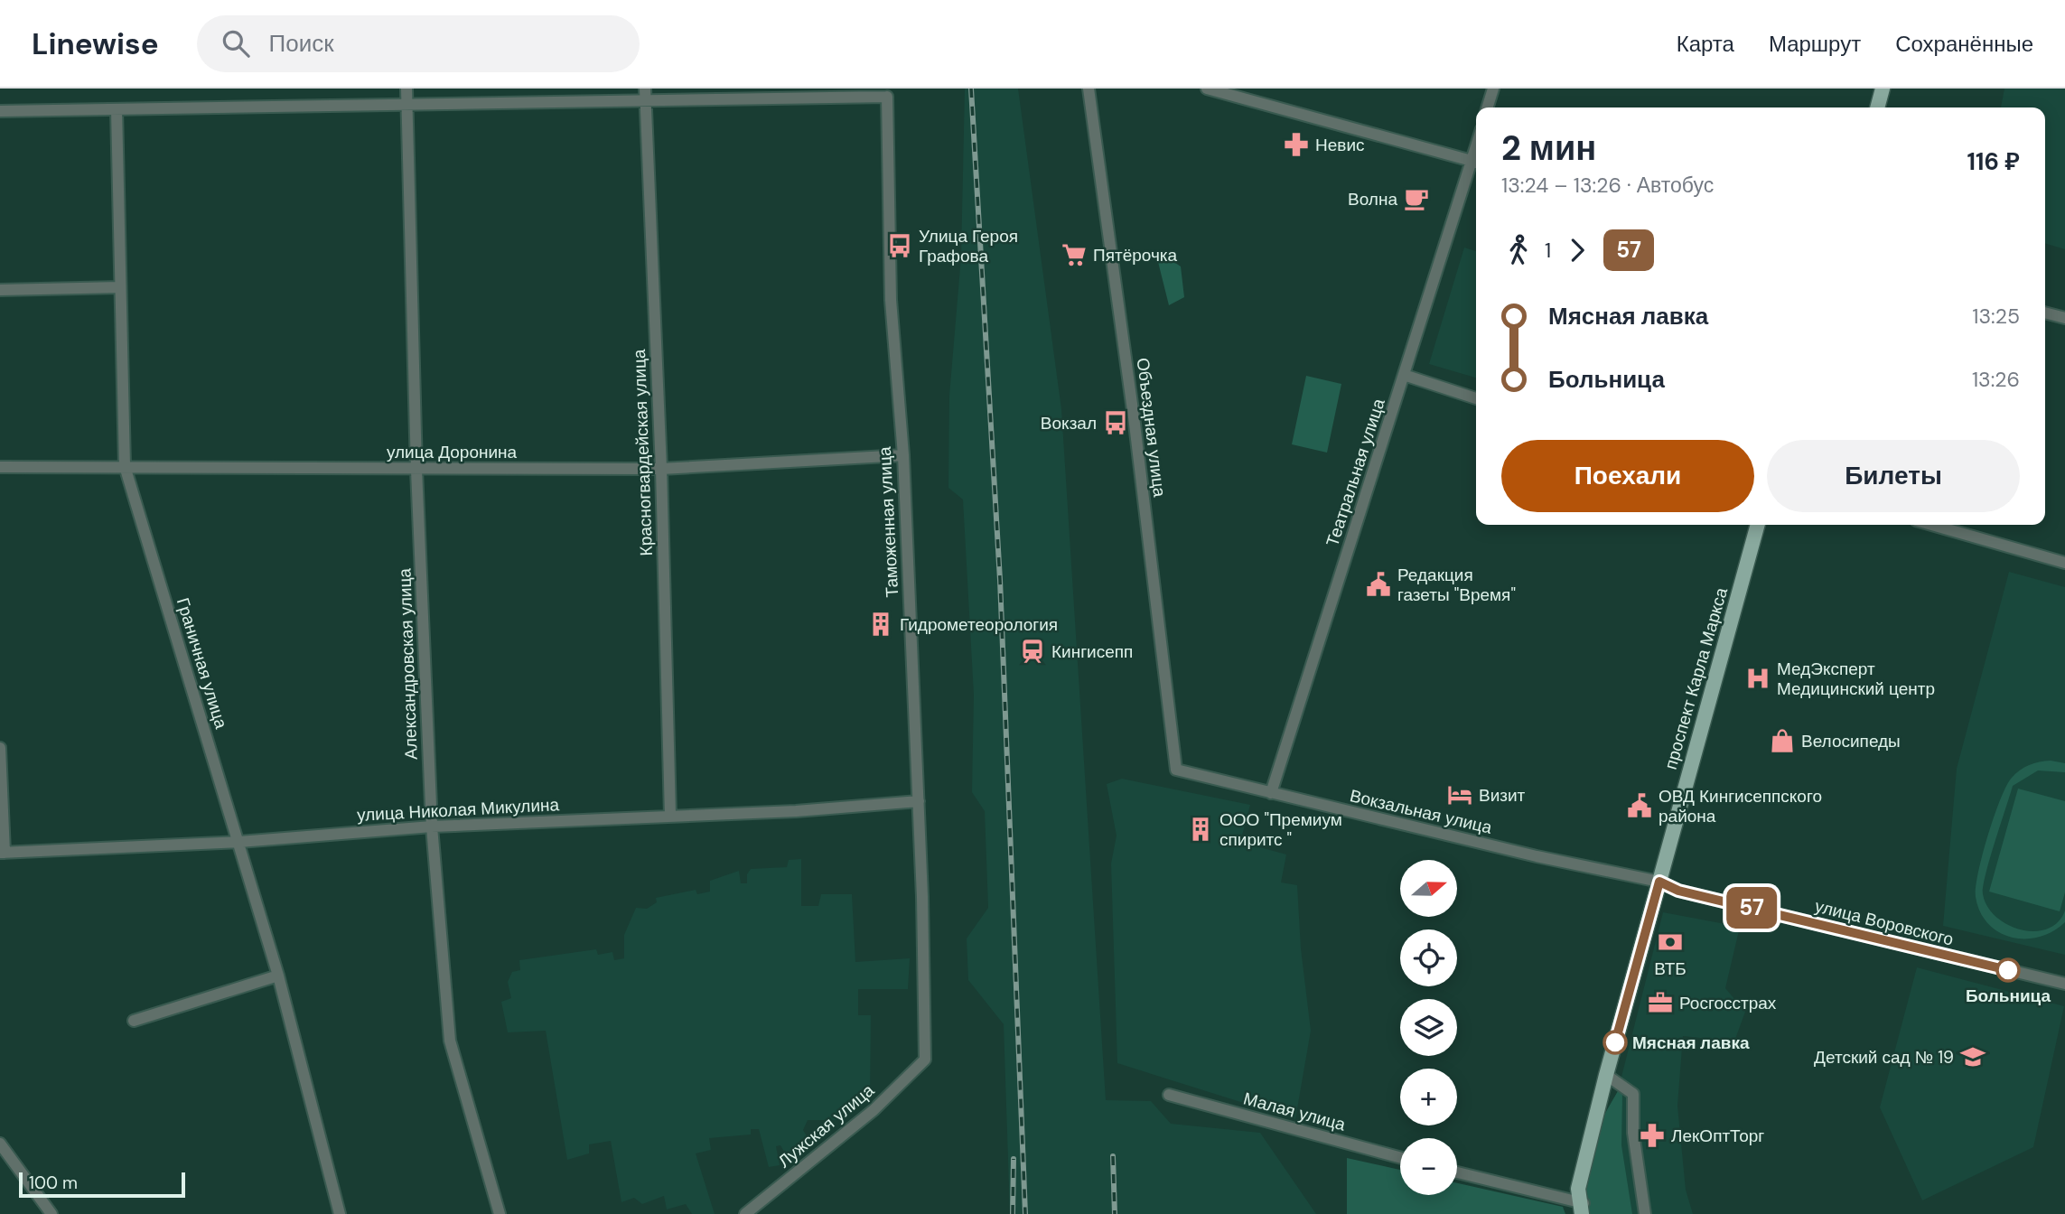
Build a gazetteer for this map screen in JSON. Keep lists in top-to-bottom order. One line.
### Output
{"streets":{"main road":["проспект Карла Маркса"],"street":["Объездная улица","улица Доронина","Красногвардейская улица","Театральная улица","Таможенная улица","Граничная улица","Александровская улица","улица Николая Микулина","Вокзальная улица","улица Воровского","Малая улица","Лужская улица"]},"crossings":[["Объездная улица","Вокзальная улица"],["улица Доронина","Красногвардейская улица"],["улица Доронина","Таможенная улица"],["улица Доронина","Граничная улица"],["улица Доронина","Александровская улица"],["Красногвардейская улица","улица Николая Микулина"],["Театральная улица","Вокзальная улица"],["Таможенная улица","улица Николая Микулина"],["Таможенная улица","Лужская улица"],["Граничная улица","улица Николая Микулина"],["Александровская улица","улица Николая Микулина"],["проспект Карла Маркса","Вокзальная улица"],["проспект Карла Маркса","улица Воровского"],["Вокзальная улица","улица Воровского"]],"places":{"pharmacy":["Невис","ЛекОптТорг"],"cafe":["Волна"],"bus stop":["Улица Героя Графова","Вокзал"],"supermarket":["Пятёрочка"],"public building":["Редакция газеты \"Время\"","ОВД Кингисеппского района"],"building":["Гидрометеорология","ООО \"Премиум спиритс \""],"station":["Кингисепп"],"hospital":["МедЭксперт Медицинский центр"],"shop":["Велосипеды"],"hotel":["Визит"],"bank":["ВТБ"],"other":["Больница","Мясная лавка"],"office":["Росгосстрах"],"school or university":["Детский сад № 19"]},"lines":["bus line 57"],"scale_bar":"100 m","north":"right","page":{"header":"Linewise","search":"Поиск","nav":["Карта","Маршрут","Сохранённые"],"on_map":"57","heading":["2 мин","13:24 – 13:26 · Автобус","116 ₽"],"legs":["1","57"],"list":[{"name":"Мясная лавка","value":"13:25"},{"name":"Больница","value":"13:26"}],"buttons":["Поехали","Билеты"],"map_buttons":["+","−"],"scale":"100 m"}}
